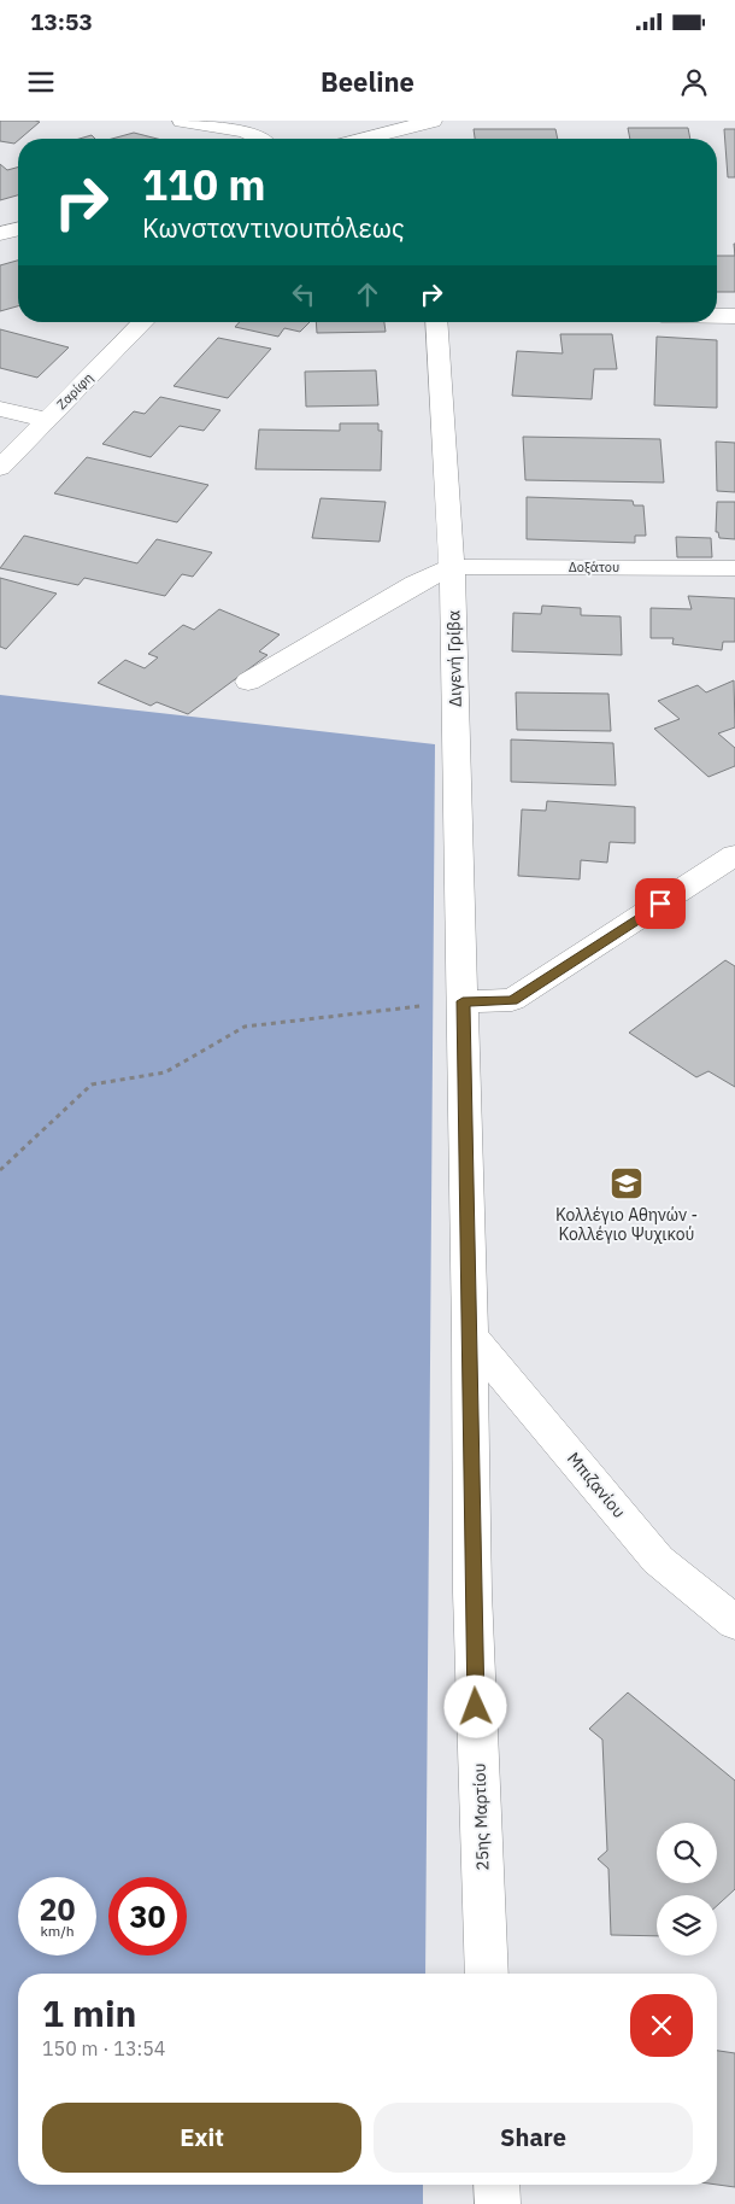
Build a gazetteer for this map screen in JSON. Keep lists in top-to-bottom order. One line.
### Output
{"streets":{"street":["Ζαρίφη","Δοξάτου","Διγενή Γρίβα","Μπιζανίου","25ης Μαρτίου"]},"crossings":[["Δοξάτου","Διγενή Γρίβα"],["Διγενή Γρίβα","25ης Μαρτίου"],["Μπιζανίου","25ης Μαρτίου"]],"places":{"school or university":["Κολλέγιο Αθηνών - Κολλέγιο Ψυχικού"]},"page":{"status":"13:53","header":"Beeline","turn":["110 m","Κωνσταντινουπόλεως"],"speed":"20 km/h","limit":"30","heading":["1 min","150 m · 13:54"],"buttons":["Exit","Share"]}}
